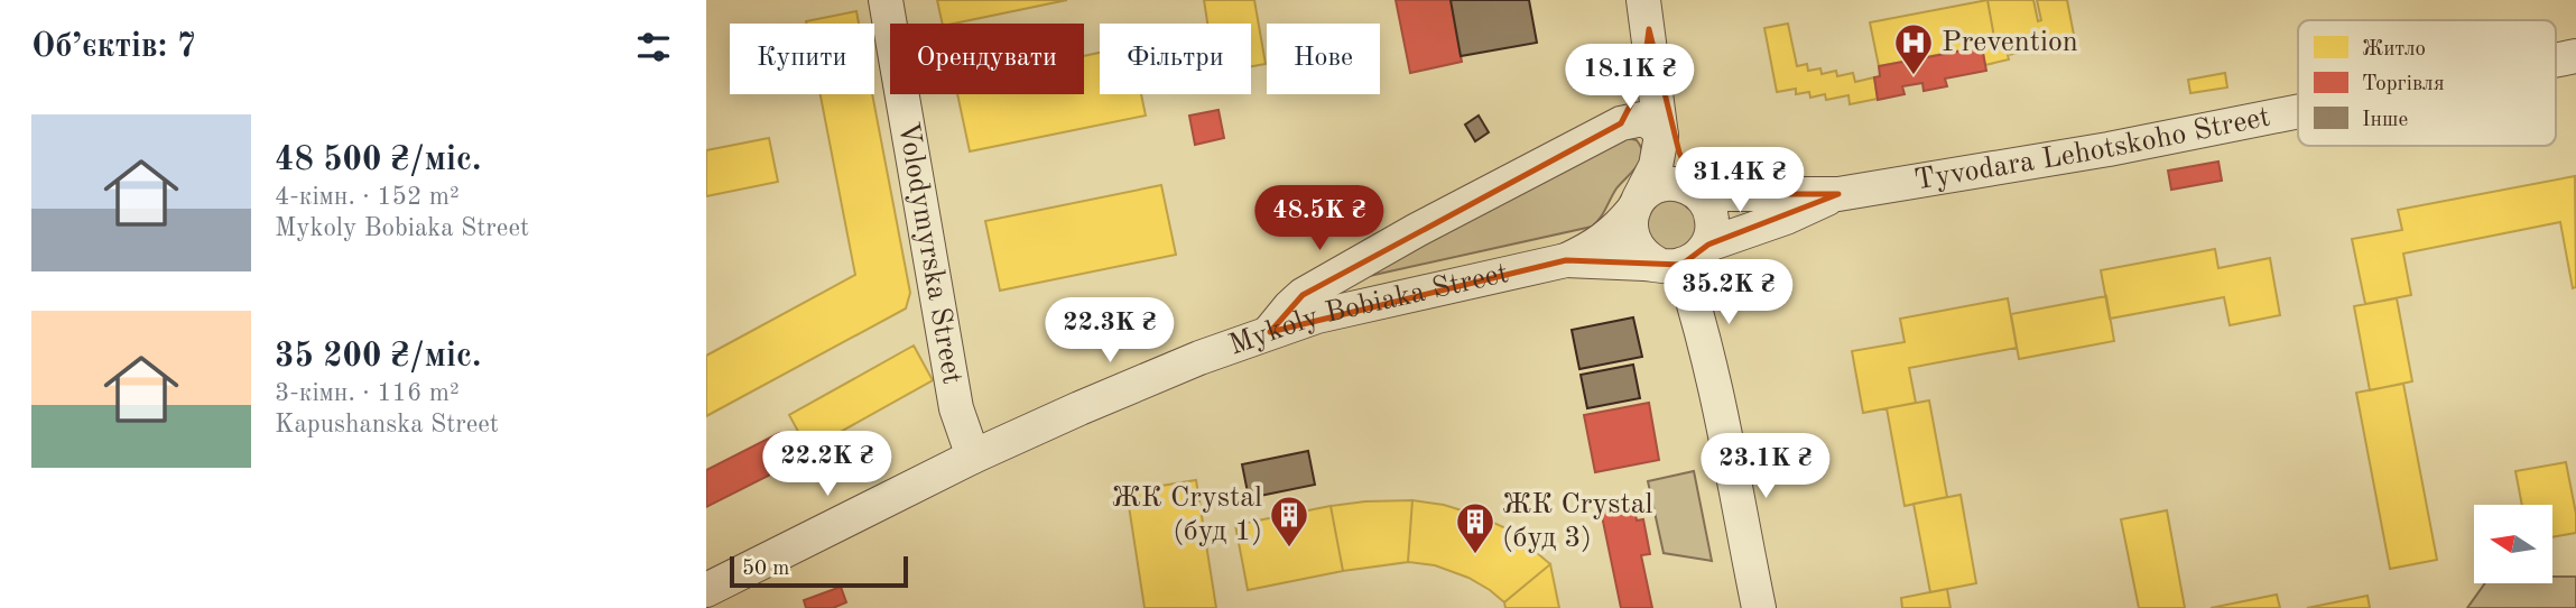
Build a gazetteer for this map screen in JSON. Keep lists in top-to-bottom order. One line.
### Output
{"streets":{"street":["Tyvodara Lehotskoho Street","Volodymyrska Street","Mykoly Bobiaka Street"]},"crossings":[["Tyvodara Lehotskoho Street","Mykoly Bobiaka Street"],["Volodymyrska Street","Mykoly Bobiaka Street"]],"places":{"hospital":["Prevention"],"building":["ЖК Crystal (буд 1)","ЖК Crystal (буд 3)"]},"legend":["Житло","Торгівля","Інше"],"scale_bar":"50 m","north":"left","page":{"heading":"Об’єктів: 7","chip":["Купити","Орендувати","Фільтри","Нове"],"price":["18.1K ₴","31.4K ₴","48.5K ₴","35.2K ₴","22.3K ₴","22.2K ₴","23.1K ₴"],"list":[{"name":"48 500 ₴/міс.","note":"4-кімн. · 152 m² · Mykoly Bobiaka Street"},{"name":"35 200 ₴/міс.","note":"3-кімн. · 116 m² · Kapushanska Street"}],"scale":"50 m"}}
